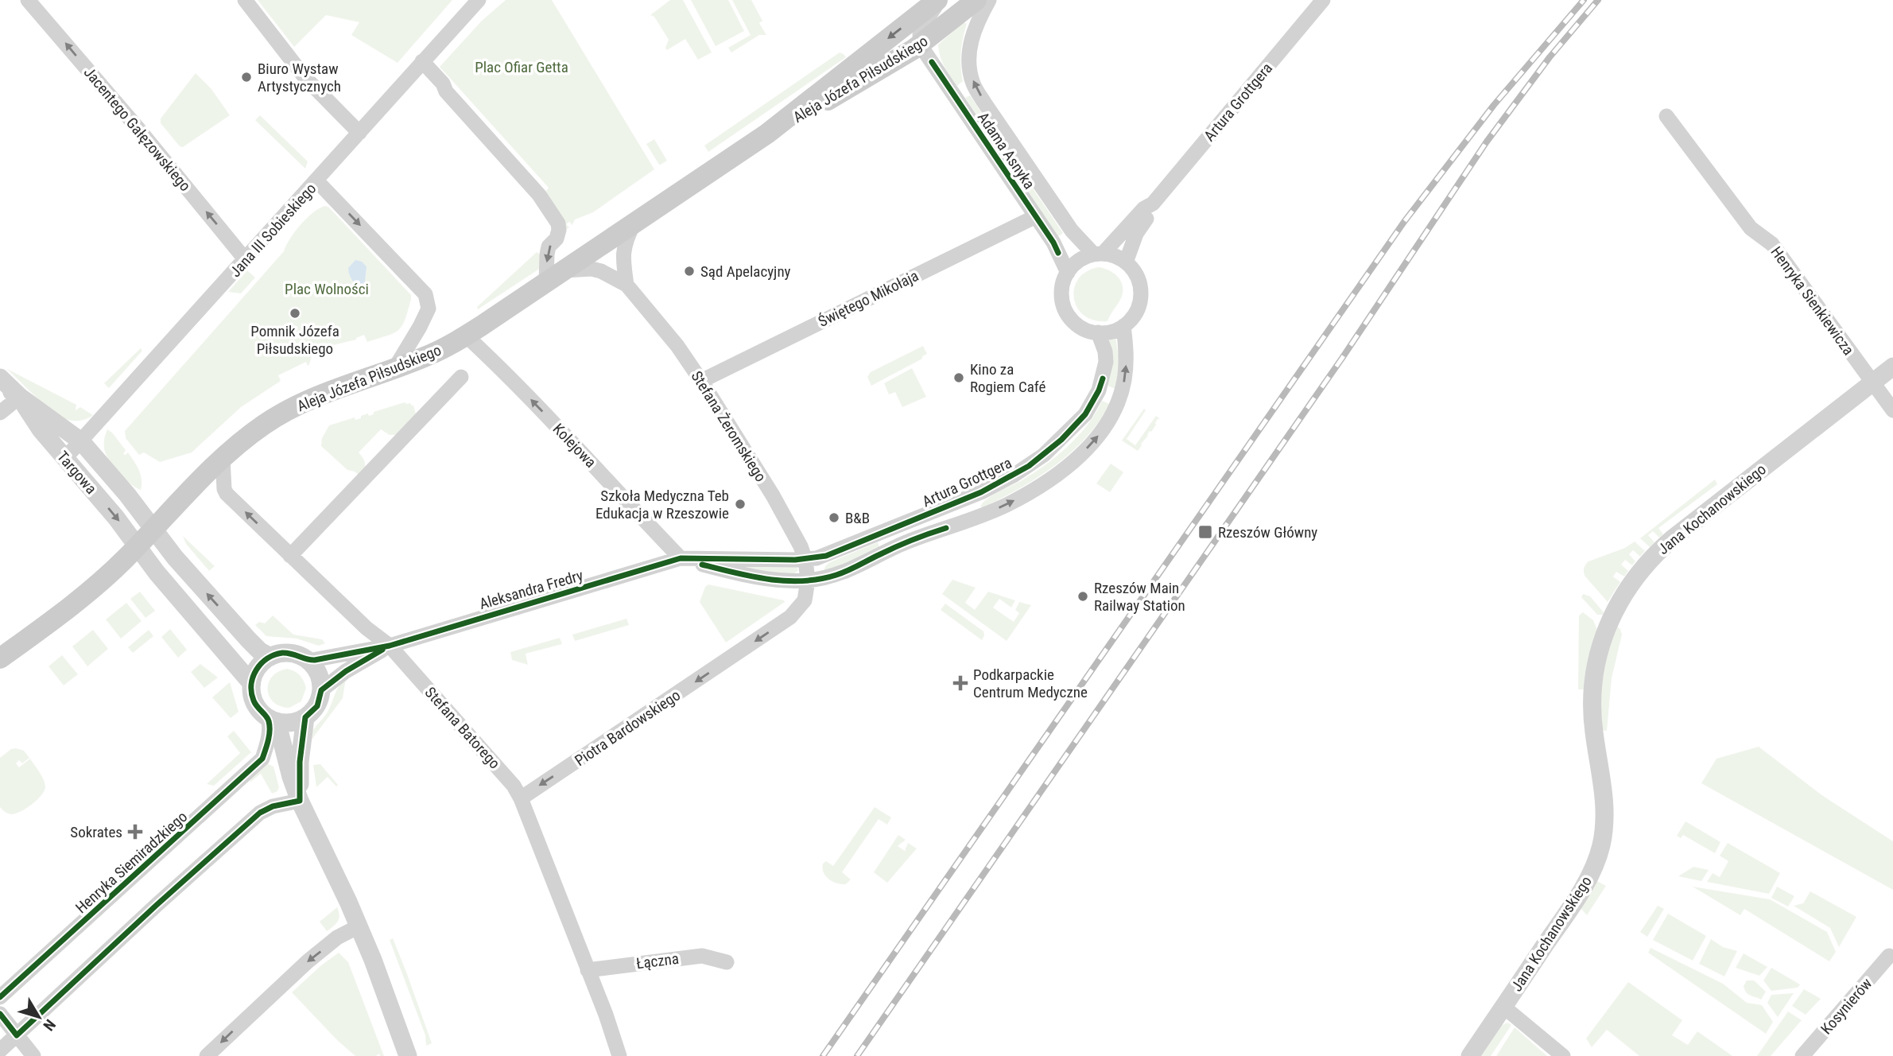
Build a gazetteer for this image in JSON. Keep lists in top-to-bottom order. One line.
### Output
{"streets":{"main road":["Aleja Józefa Piłsudskiego"],"street":["Artura Grottgera","Jacentego Gałęzowskiego","Adama Asnyka","Jana III Sobieskiego","Świętego Mikołaja","Henryka Sienkiewicza","Stefana Żeromskiego","Kolejowa","Targowa","Jana Kochanowskiego","Aleksandra Fredry","Stefana Batorego","Piotra Bardowskiego","Henryka Siemiradzkiego","Łączna","Kosynierów"]},"crossings":[["Aleja Józefa Piłsudskiego","Adama Asnyka"],["Aleja Józefa Piłsudskiego","Stefana Żeromskiego"],["Aleja Józefa Piłsudskiego","Kolejowa"],["Aleja Józefa Piłsudskiego","Targowa"],["Aleja Józefa Piłsudskiego","Stefana Batorego"],["Artura Grottgera","Adama Asnyka"],["Artura Grottgera","Stefana Żeromskiego"],["Artura Grottgera","Kolejowa"],["Artura Grottgera","Aleksandra Fredry"],["Artura Grottgera","Piotra Bardowskiego"],["Jacentego Gałęzowskiego","Jana III Sobieskiego"],["Adama Asnyka","Świętego Mikołaja"],["Jana III Sobieskiego","Targowa"],["Świętego Mikołaja","Stefana Żeromskiego"],["Henryka Sienkiewicza","Jana Kochanowskiego"],["Stefana Żeromskiego","Piotra Bardowskiego"],["Kolejowa","Aleksandra Fredry"],["Targowa","Henryka Siemiradzkiego"],["Aleksandra Fredry","Stefana Batorego"],["Stefana Batorego","Piotra Bardowskiego"],["Stefana Batorego","Łączna"]],"one_way":["Jacentego Gałęzowskiego","Kolejowa","Piotra Bardowskiego"],"parks":["Plac Ofiar Getta","Plac Wolności"],"places":{"other":["Biuro Wystaw Artystycznych","Sąd Apelacyjny","Pomnik Józefa Piłsudskiego","Kino za Rogiem Café","Szkoła Medyczna Teb Edukacja w Rzeszowie","B&B","Rzeszów Main Railway Station"],"transit":["Rzeszów Główny"],"health":["Podkarpackie Centrum Medyczne","Sokrates"]},"north":"bottom right"}
